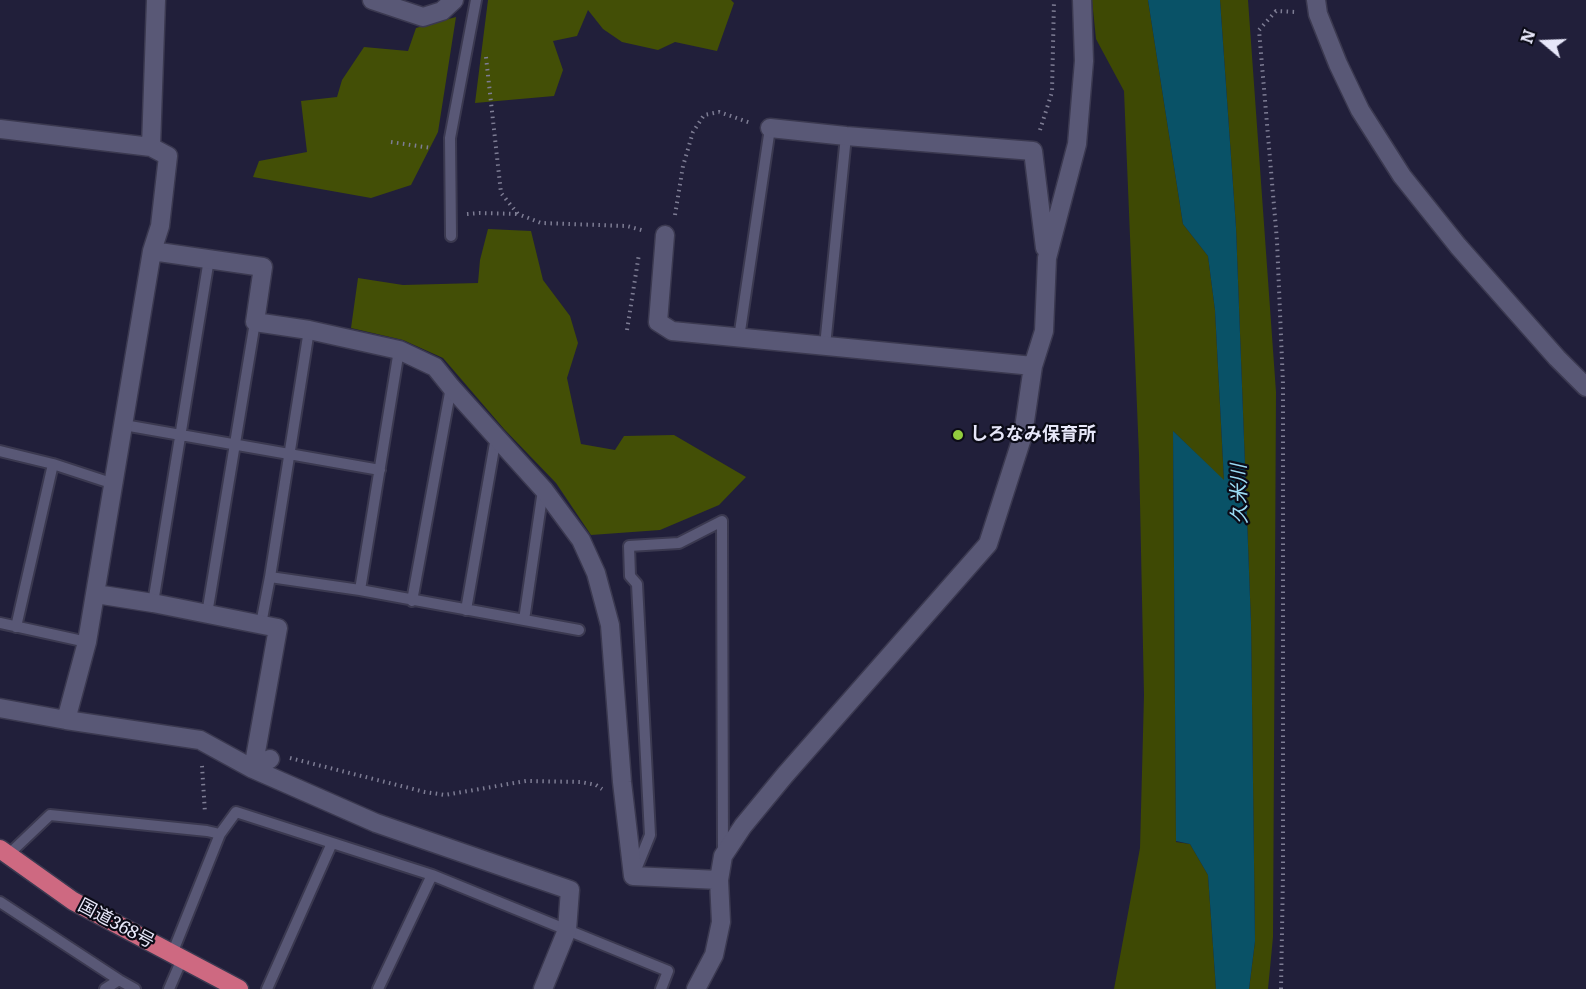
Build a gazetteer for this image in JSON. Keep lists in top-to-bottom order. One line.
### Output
{"streets":{"highway":["国道368号"]},"water":["久米川"],"places":["しろなみ保育所"],"north":"left"}
